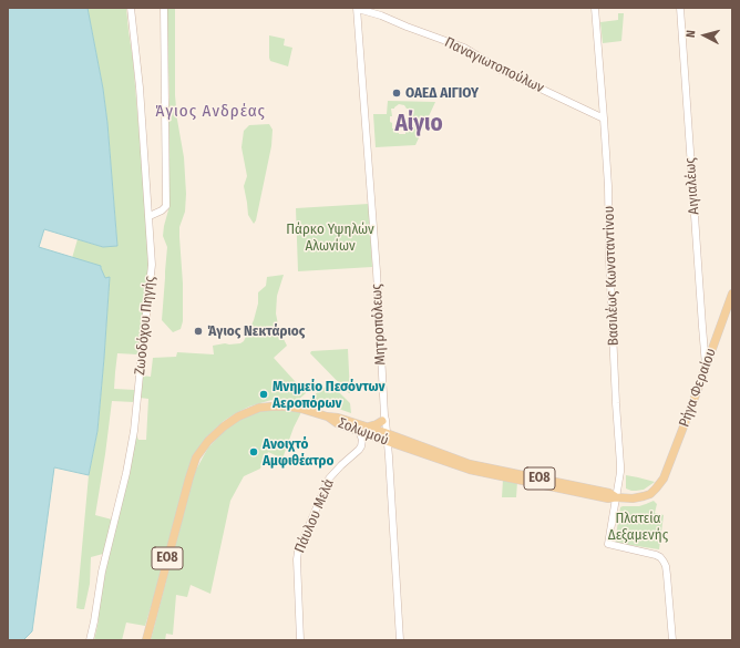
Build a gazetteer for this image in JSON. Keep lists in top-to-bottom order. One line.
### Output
{"streets":{"main road":["Ρήγα Φεραίου","Σολωμού","ΕΟ8"],"street":["Παναγιωτοπούλων","Αιγιαλέως","Βασιλέως Κωνσταντίνου","Μητροπόλεως","Ζωοδόχου Πηγής","Πάυλου Μελά"]},"crossings":[["Παναγιωτοπούλων","Βασιλέως Κωνσταντίνου"],["Παναγιωτοπούλων","Μητροπόλεως"],["Αιγιαλέως","Ρήγα Φεραίου"],["Βασιλέως Κωνσταντίνου","Σολωμού"],["Μητροπόλεως","Σολωμού"],["Ρήγα Φεραίου","Σολωμού"],["Σολωμού","ΕΟ8"],["Σολωμού","Πάυλου Μελά"]],"districts":["Άγιος Ανδρέας","Αίγιο"],"parks":["Πάρκο Υψηλών Αλωνίων","Πλατεία Δεξαμενής"],"places":["ΟΑΕΔ ΑΙΓΙΟΥ","Άγιος Νεκτάριος","Μνημείο Πεσόντων Αεροπόρων","Aνοιχτό Aμφιθέατρο"],"north":"left"}
